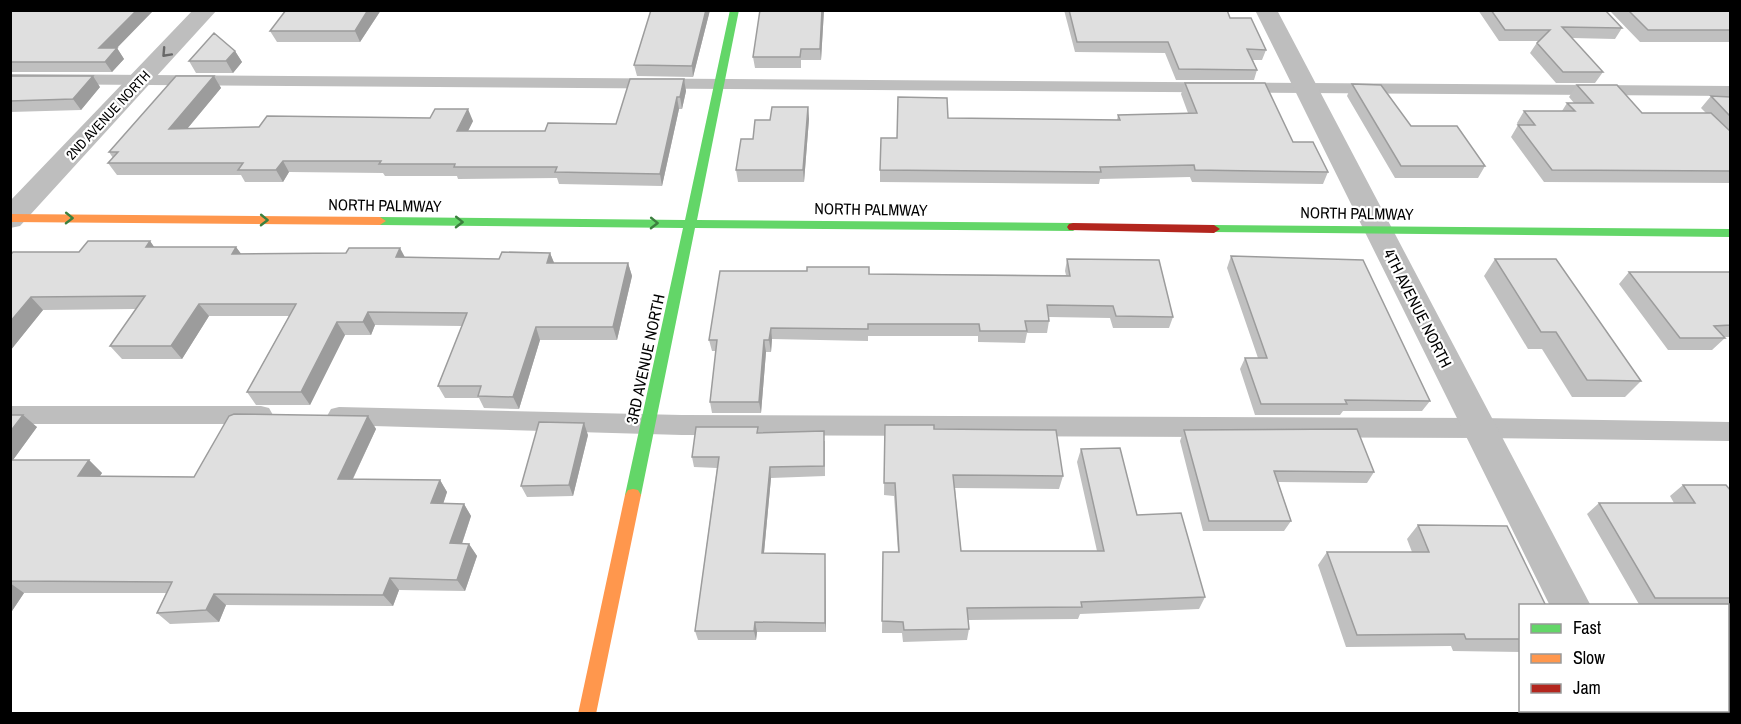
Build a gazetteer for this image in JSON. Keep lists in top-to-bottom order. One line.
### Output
{"streets":{"street":["2ND AVENUE NORTH","NORTH PALMWAY","4TH AVENUE NORTH","3RD AVENUE NORTH"]},"crossings":[["2ND AVENUE NORTH","NORTH PALMWAY"],["NORTH PALMWAY","4TH AVENUE NORTH"],["NORTH PALMWAY","3RD AVENUE NORTH"]],"one_way":["NORTH PALMWAY"],"legend":["Fast","Slow","Jam"]}
